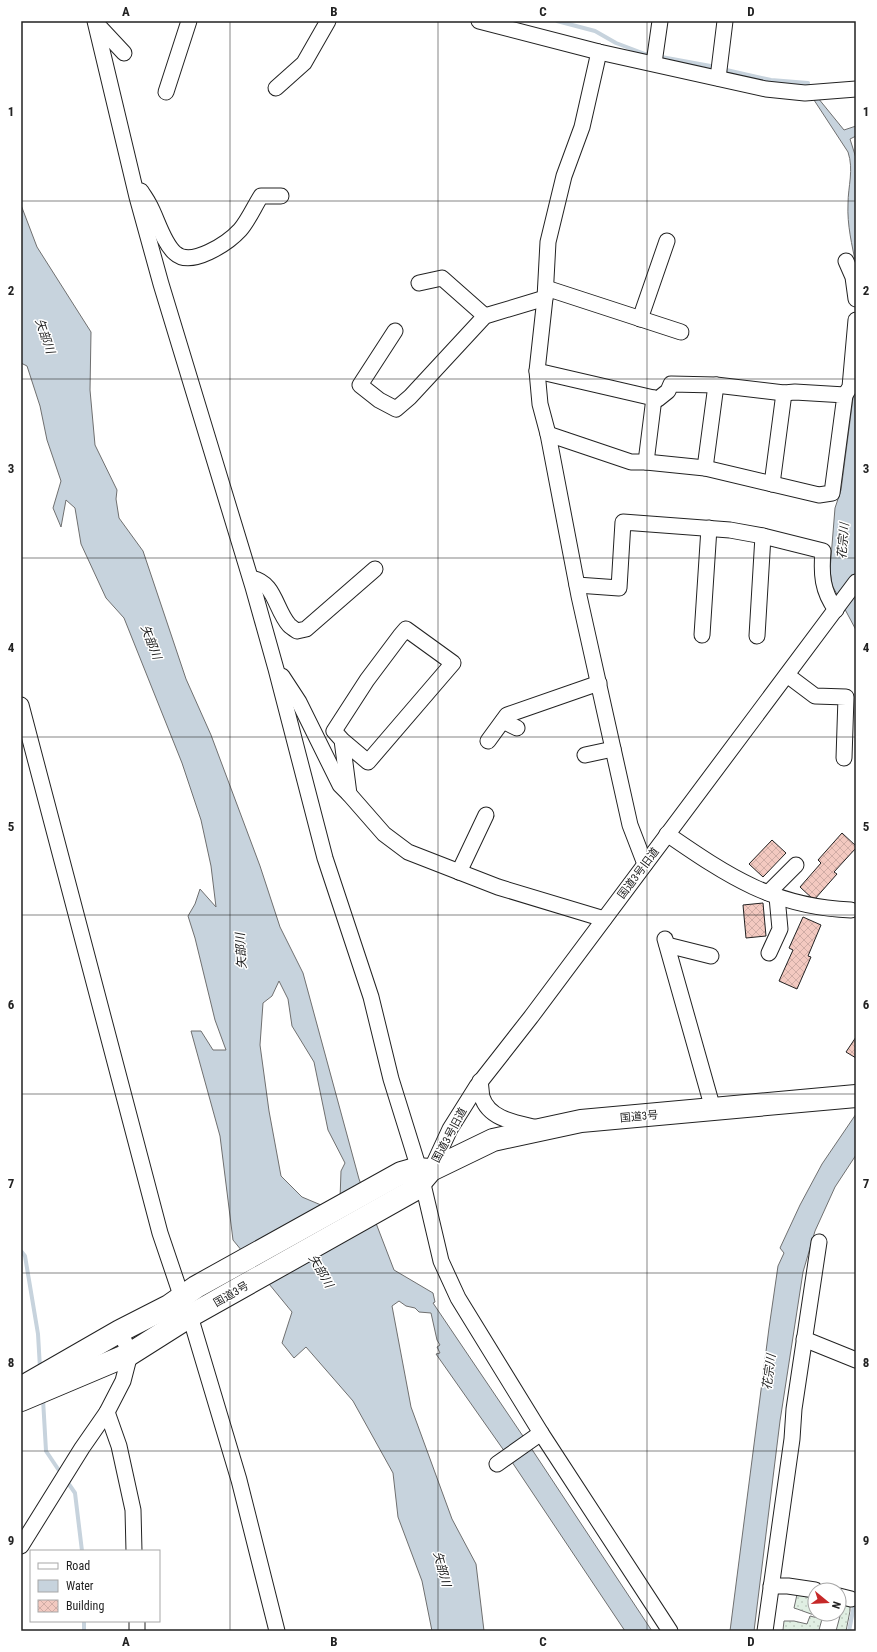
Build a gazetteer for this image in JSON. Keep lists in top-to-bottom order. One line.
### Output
{"streets":{"highway":["国道3号"],"street":["国道3号旧道"]},"crossings":[["国道3号旧道","国道3号"]],"water":["矢部川","花宗川"],"legend":["Road","Water","Building"],"north":"right","grid":{"columns":["A","B","C","D"],"rows":["1","2","3","4","5","6","7","8","9"]}}
